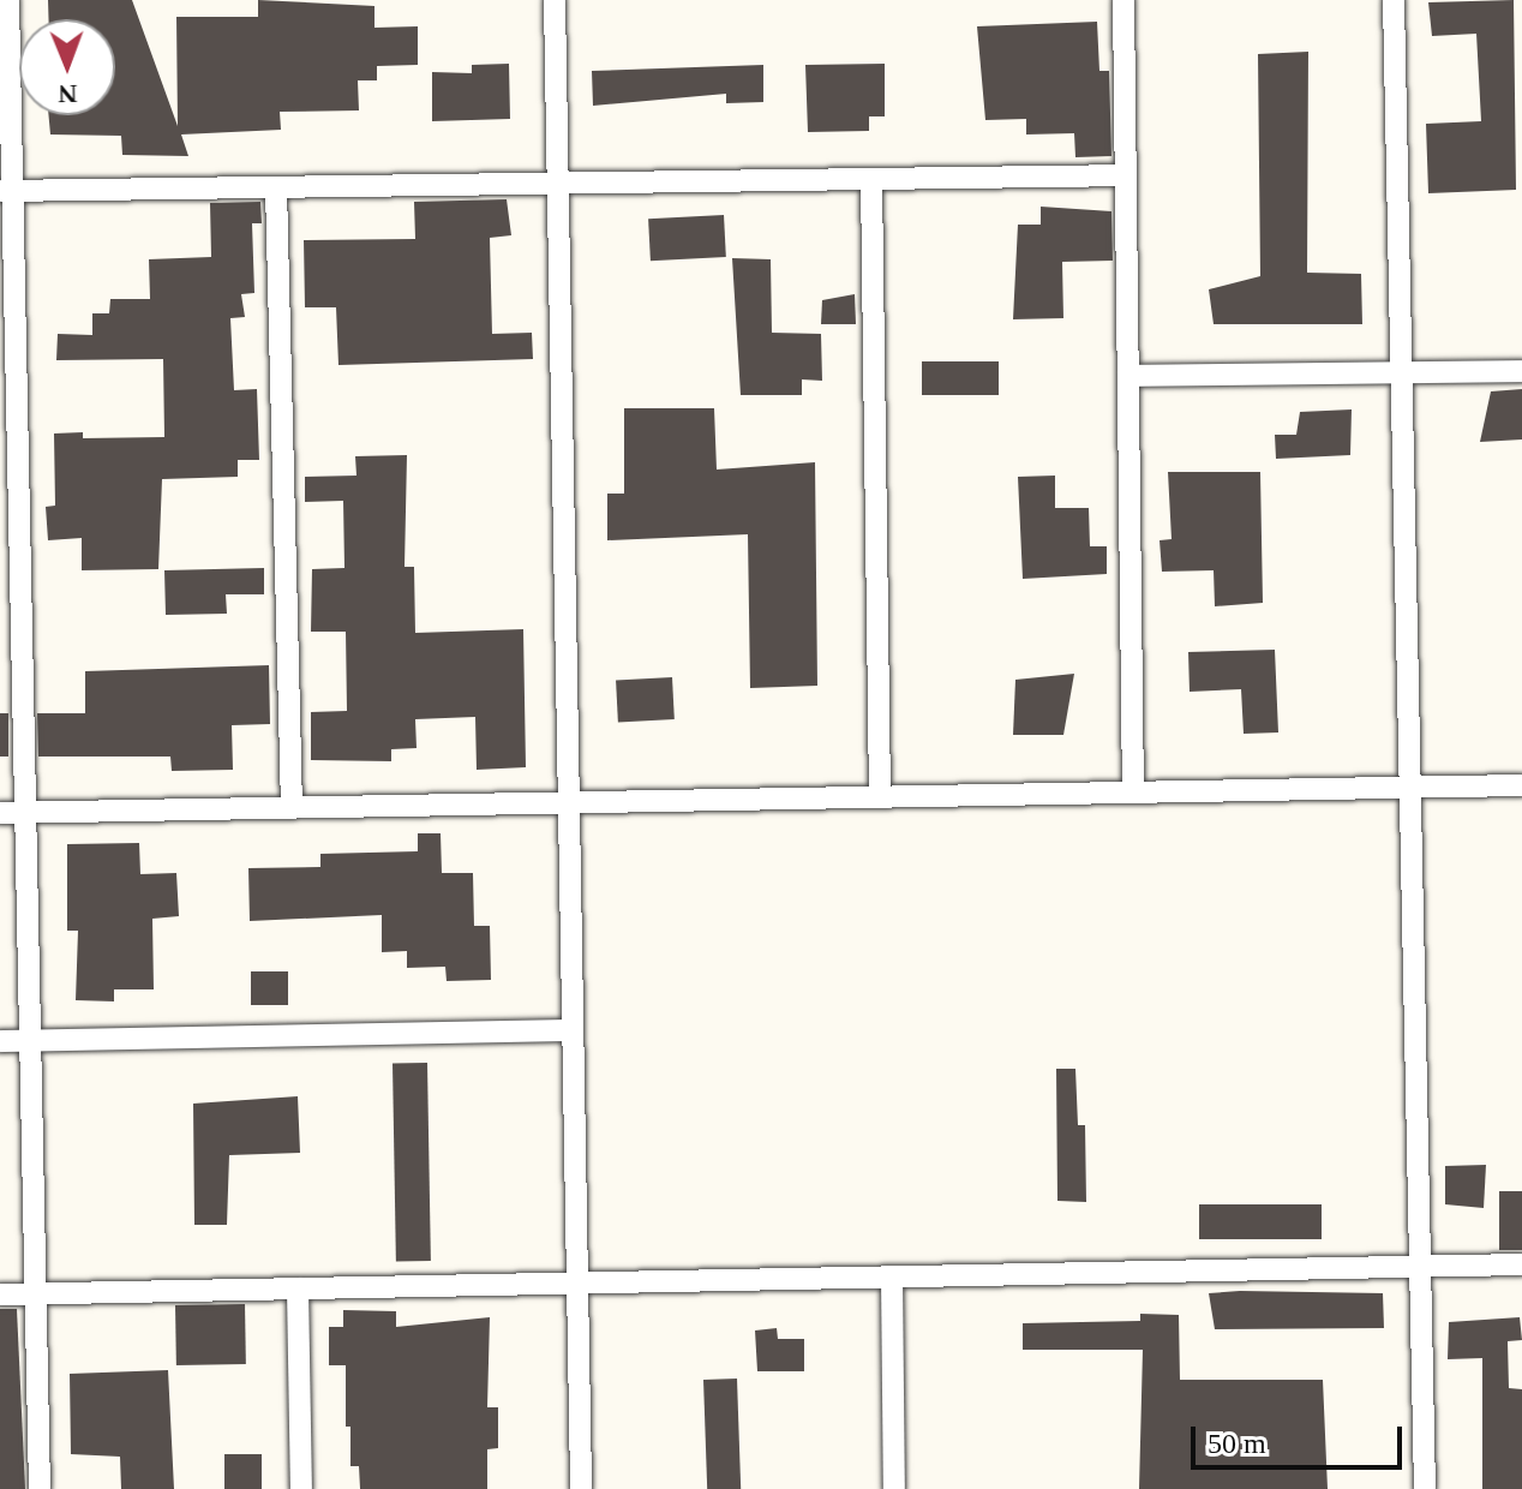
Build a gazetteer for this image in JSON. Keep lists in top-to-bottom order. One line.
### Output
{"scale_bar":"50 m","north":"bottom"}
